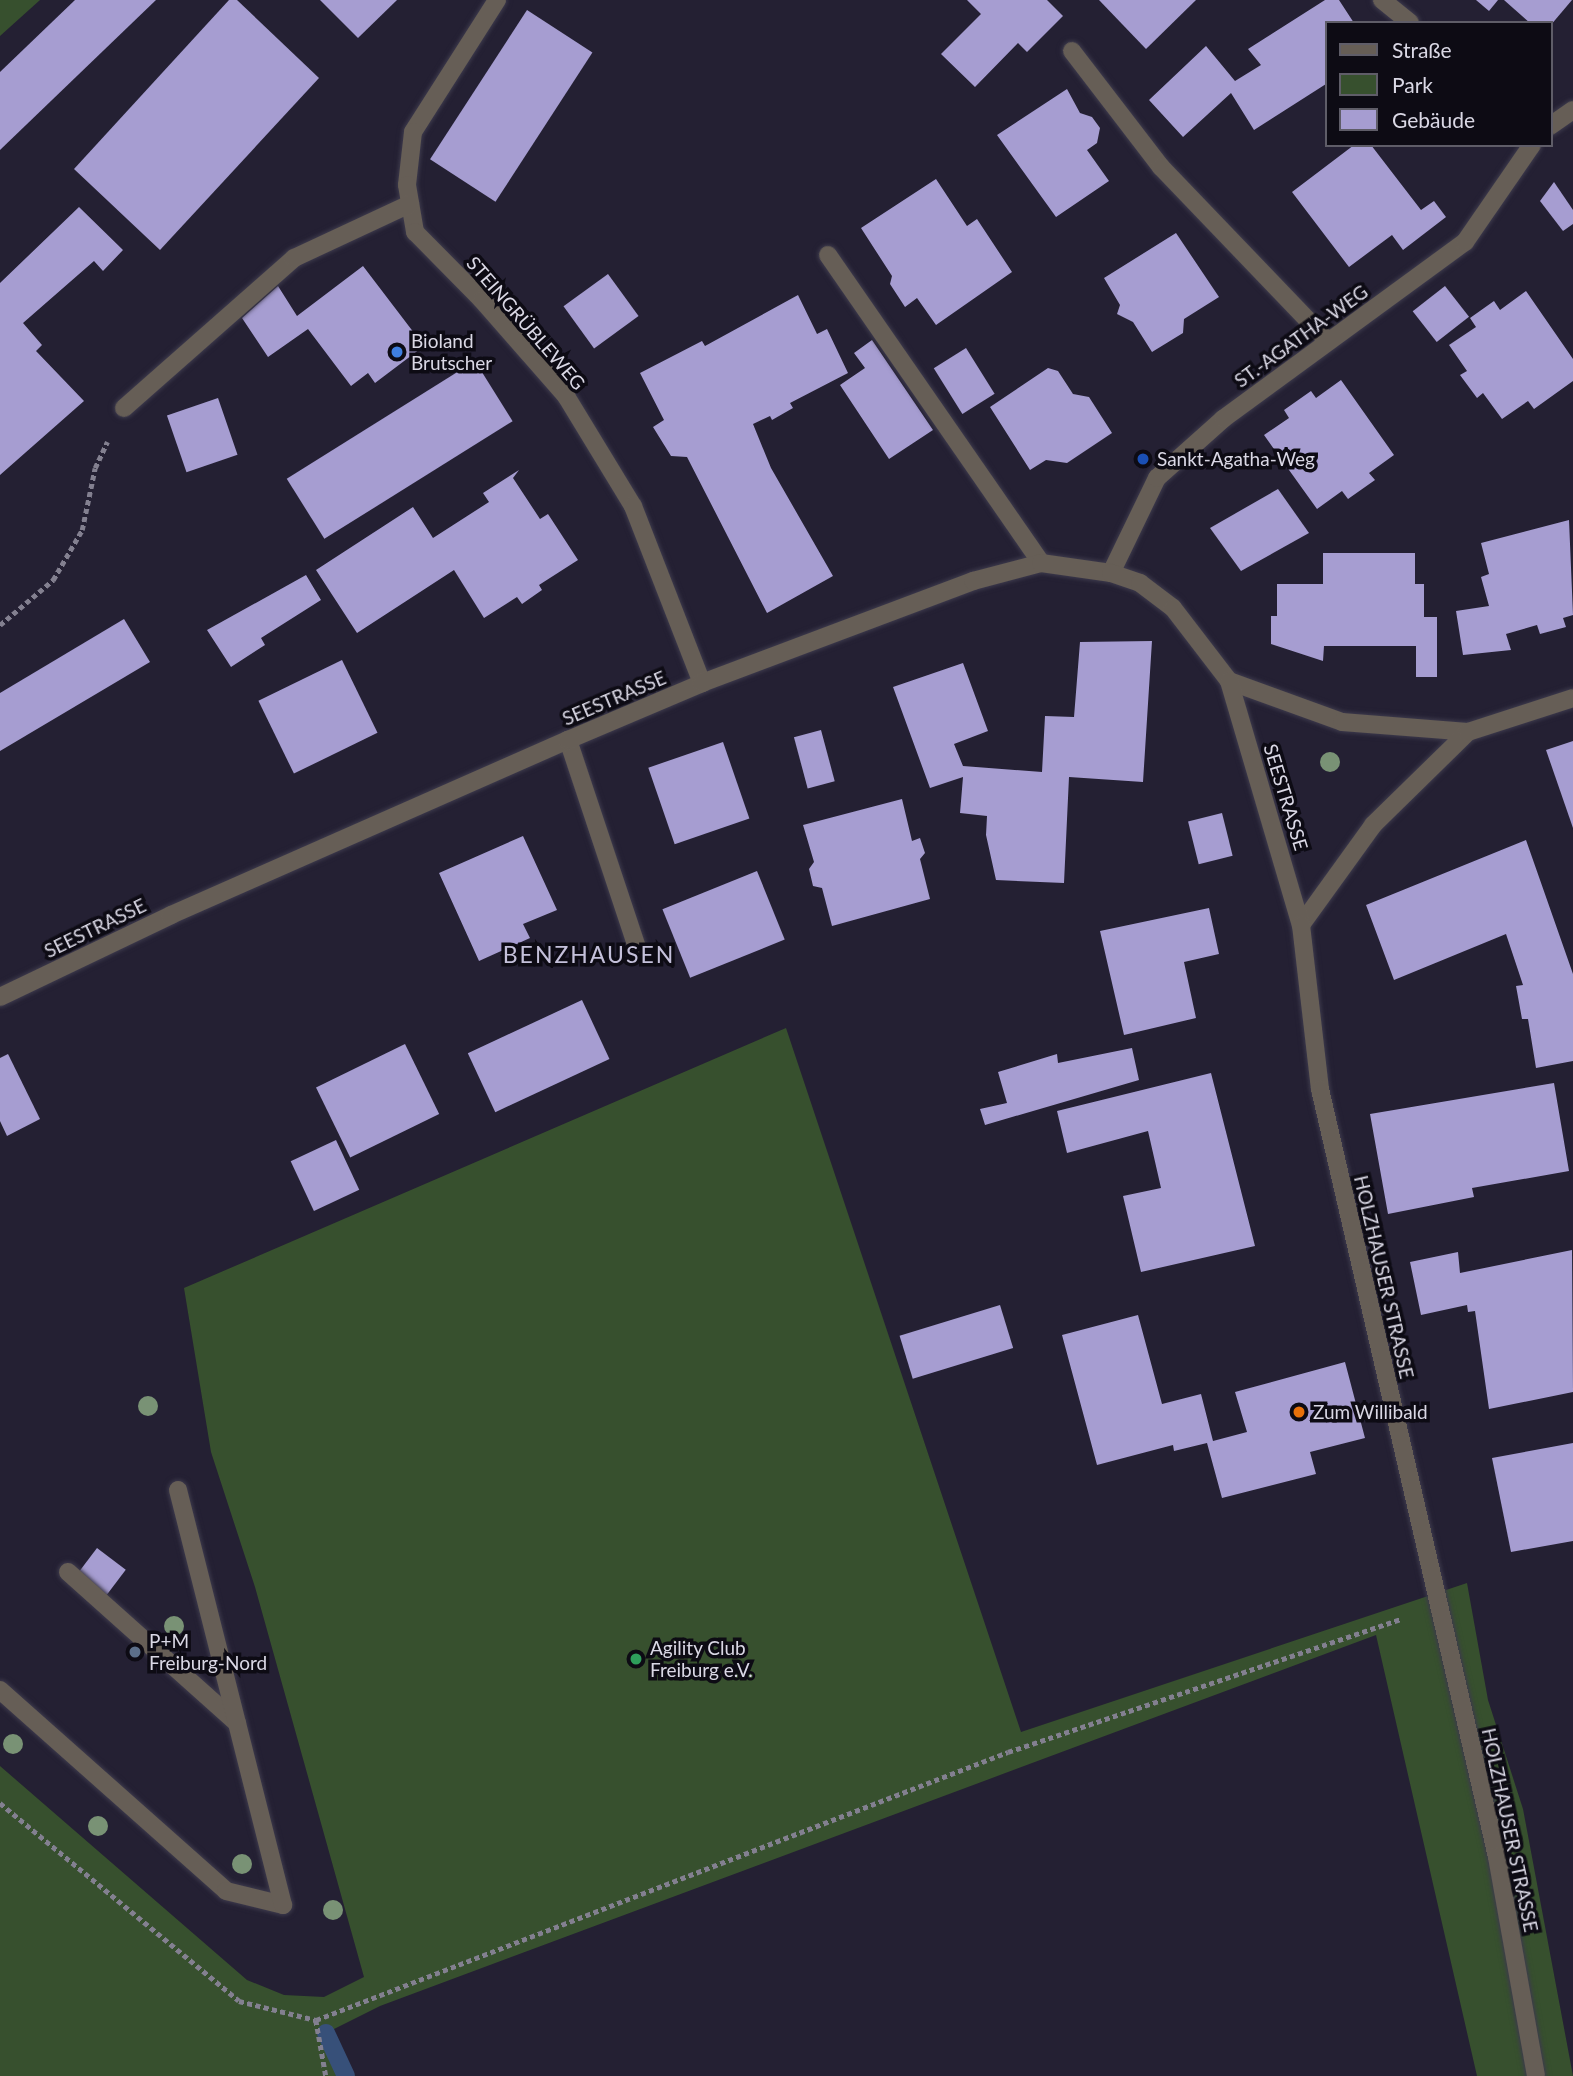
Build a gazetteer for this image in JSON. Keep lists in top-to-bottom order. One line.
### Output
{"streets":{"street":["STEINGRÜBLEWEG","ST.-AGATHA-WEG","SEESTRASSE","HOLZHAUSER STRASSE"]},"crossings":[["STEINGRÜBLEWEG","SEESTRASSE"],["ST.-AGATHA-WEG","SEESTRASSE"],["SEESTRASSE","HOLZHAUSER STRASSE"]],"districts":["BENZHAUSEN"],"places":["Bioland Brutscher","Sankt-Agatha-Weg","Zum Willibald","P+M Freiburg-Nord","Agility Club Freiburg e.V."],"legend":["Straße","Park","Gebäude"]}
